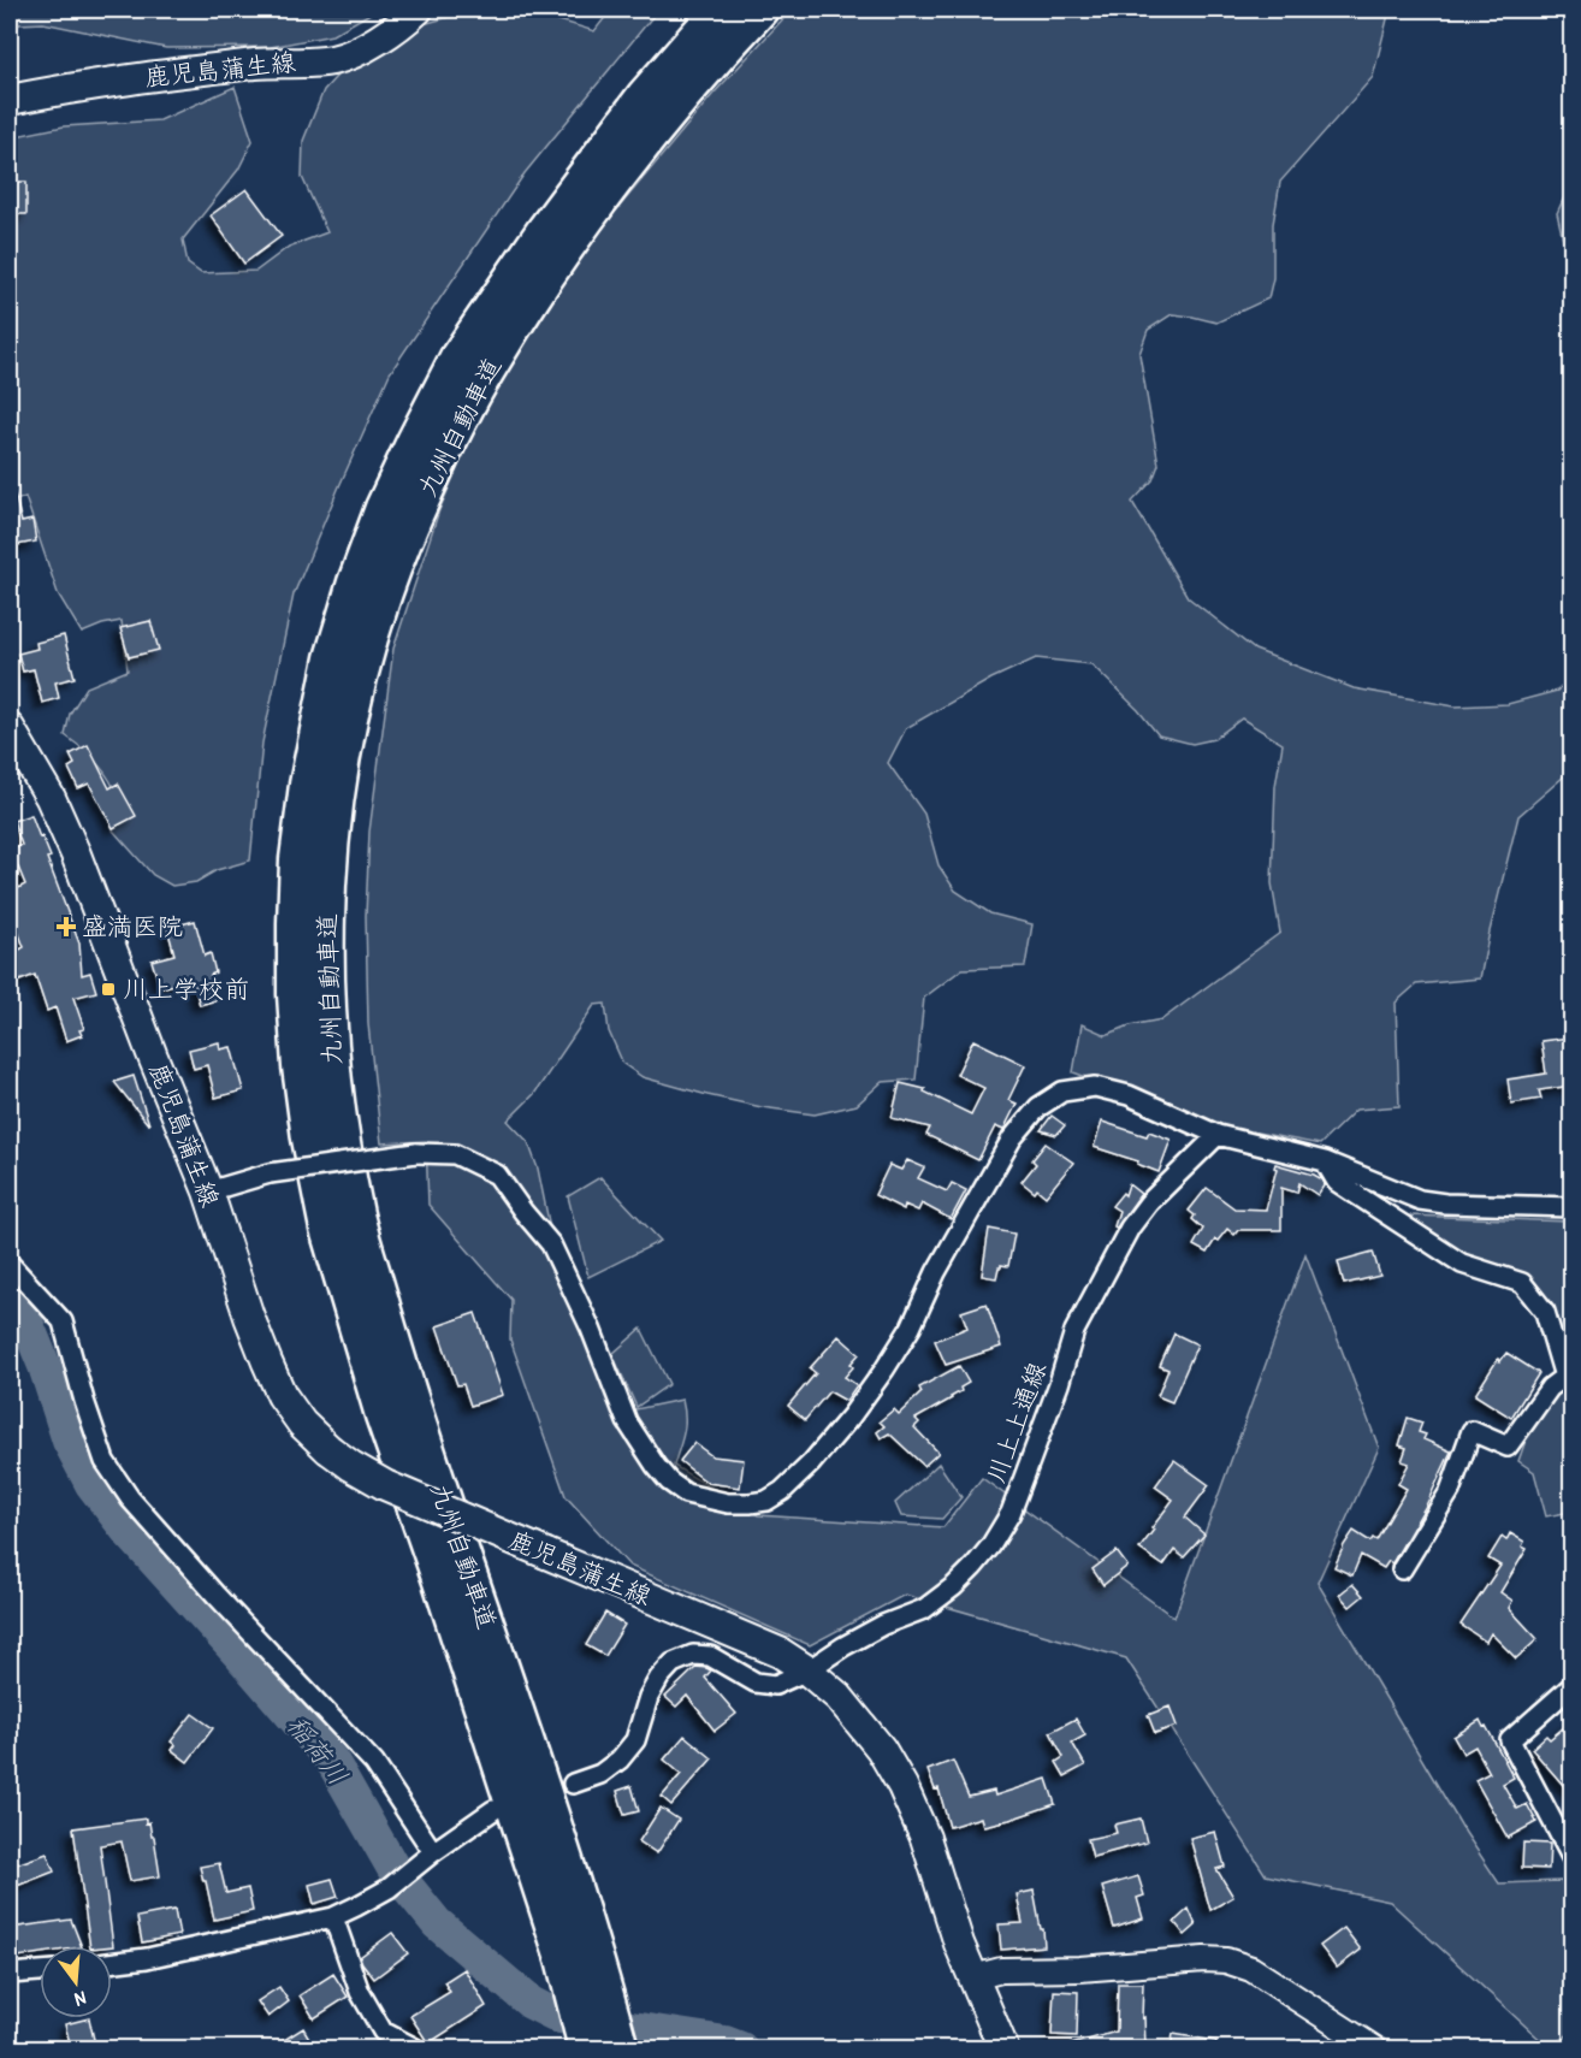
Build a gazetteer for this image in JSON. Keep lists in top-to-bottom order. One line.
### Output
{"streets":{"highway":["九州自動車道"],"main road":["鹿児島蒲生線"],"street":["川上上通線"]},"crossings":[["鹿児島蒲生線","川上上通線"]],"water":["稲荷川"],"places":{"health":["盛満医院"],"transit":["川上学校前"]},"north":"bottom"}
